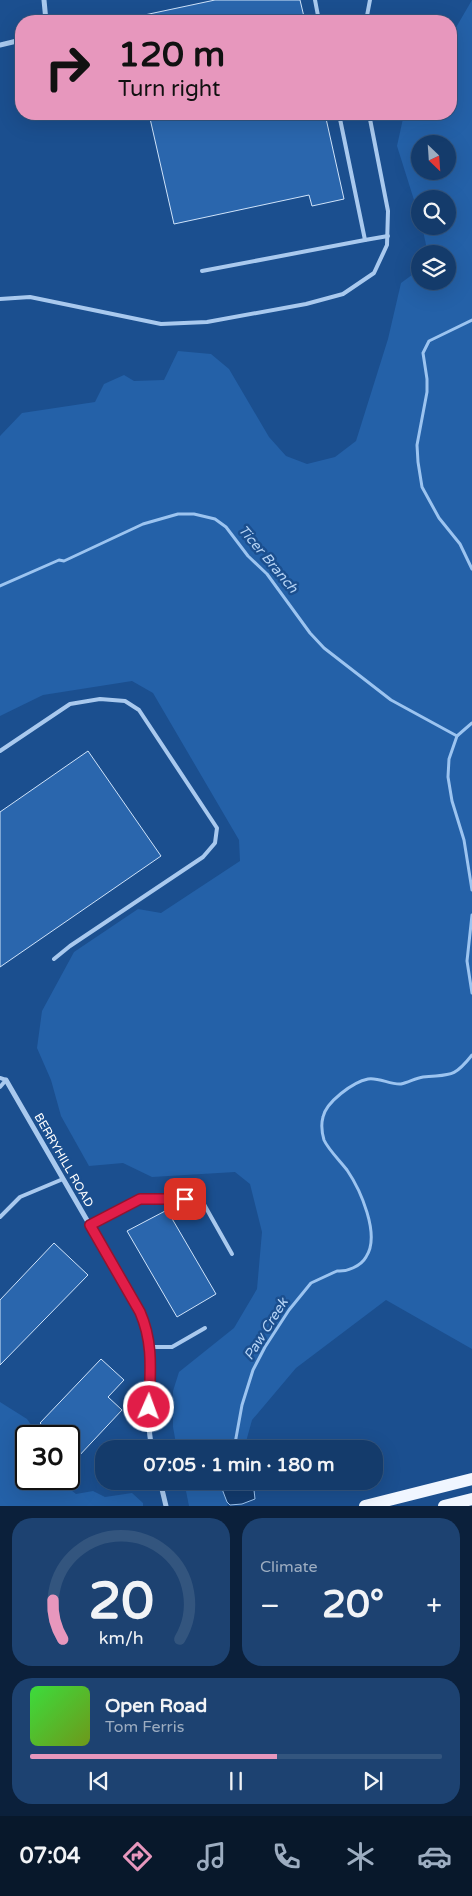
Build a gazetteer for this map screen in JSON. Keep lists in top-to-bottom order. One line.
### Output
{"streets":{"street":["BERRYHILL ROAD"]},"water":["Ticer Branch","Paw Creek"],"north":"bottom right","page":{"turn":["120 m","Turn right"],"limit":"30","trip":"07:05 · 1 min · 180 m","tile":"Climate","heat":["−","20°","+"],"song":["Open Road","Tom Ferris"],"tabs":"07:04","gauge":["20","km/h"]}}
